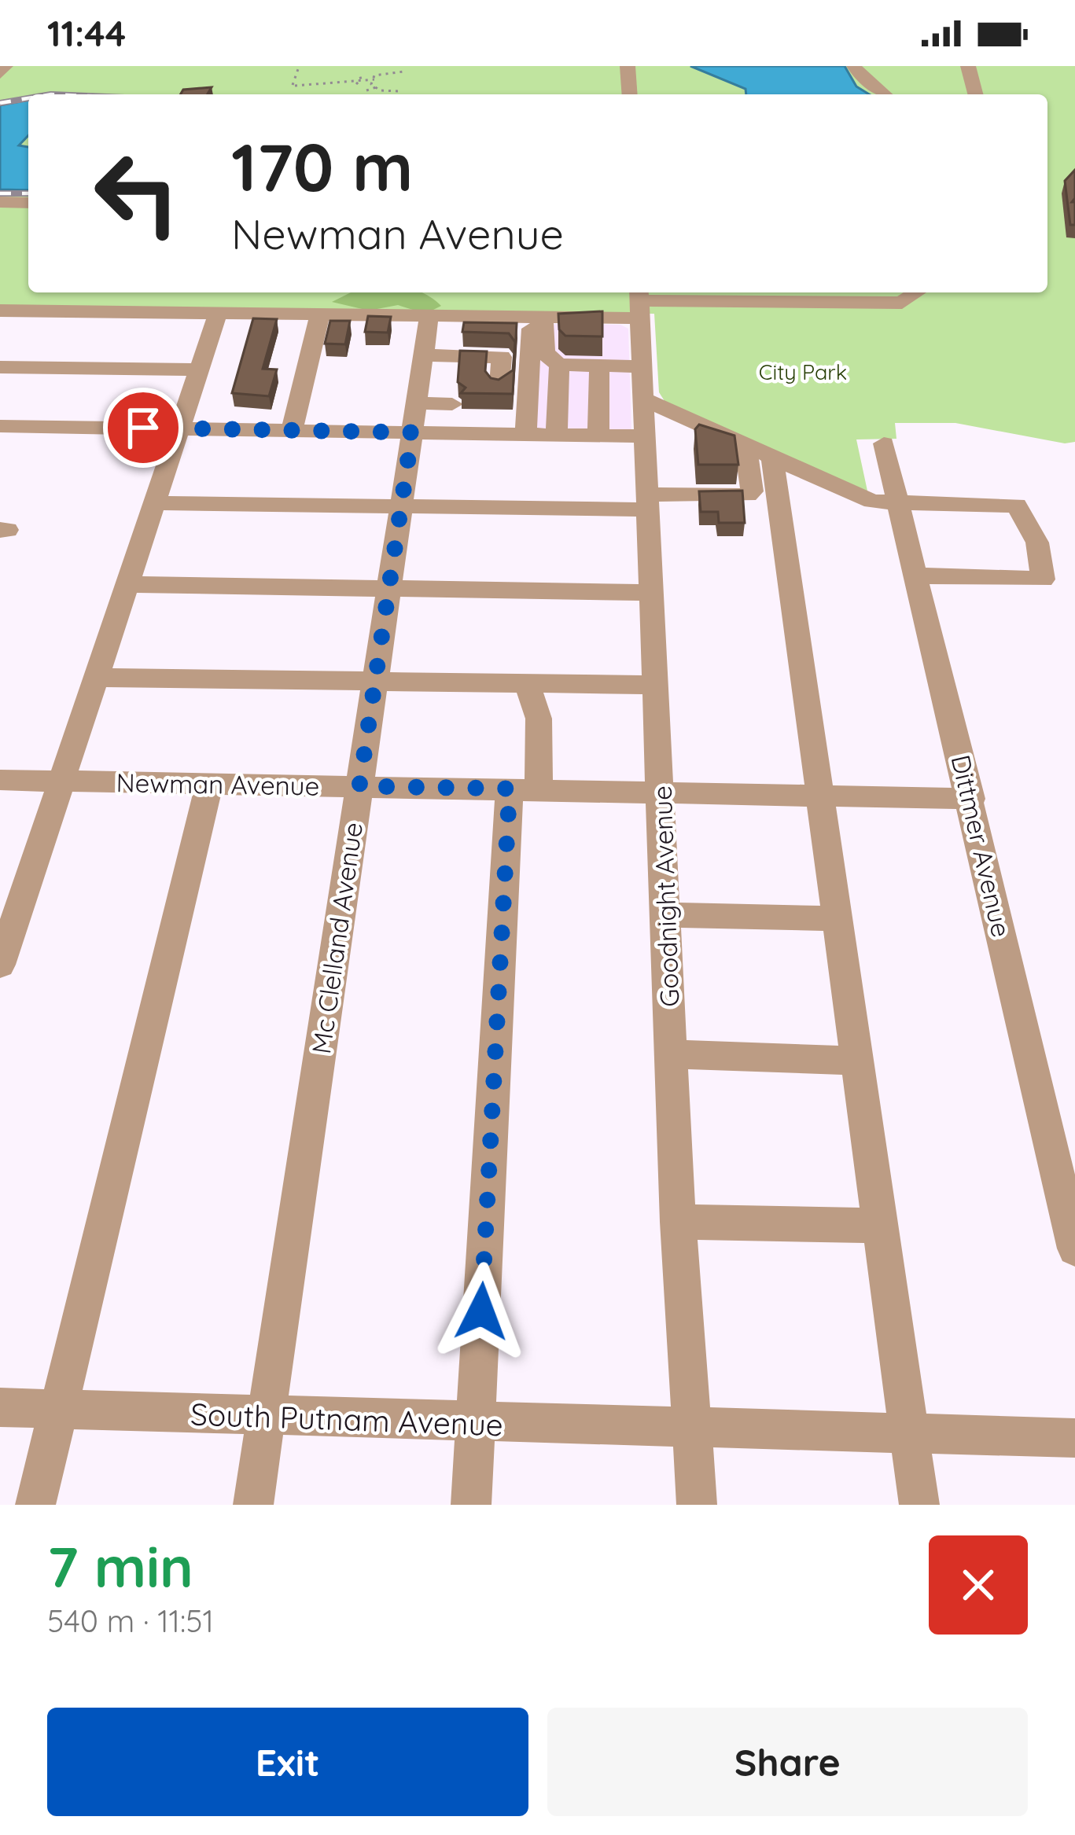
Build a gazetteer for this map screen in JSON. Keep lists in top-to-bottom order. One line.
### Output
{"streets":{"street":["Newman Avenue","Dittmer Avenue","Goodnight Avenue","Mc Clelland Avenue","South Putnam Avenue"]},"crossings":[["Newman Avenue","Dittmer Avenue"],["Newman Avenue","Goodnight Avenue"],["Newman Avenue","Mc Clelland Avenue"],["Goodnight Avenue","South Putnam Avenue"],["Mc Clelland Avenue","South Putnam Avenue"]],"parks":["City Park"],"page":{"status":"11:44","turn":["170 m","Newman Avenue"],"heading":["7 min","540 m · 11:51"],"buttons":["Exit","Share"]}}
